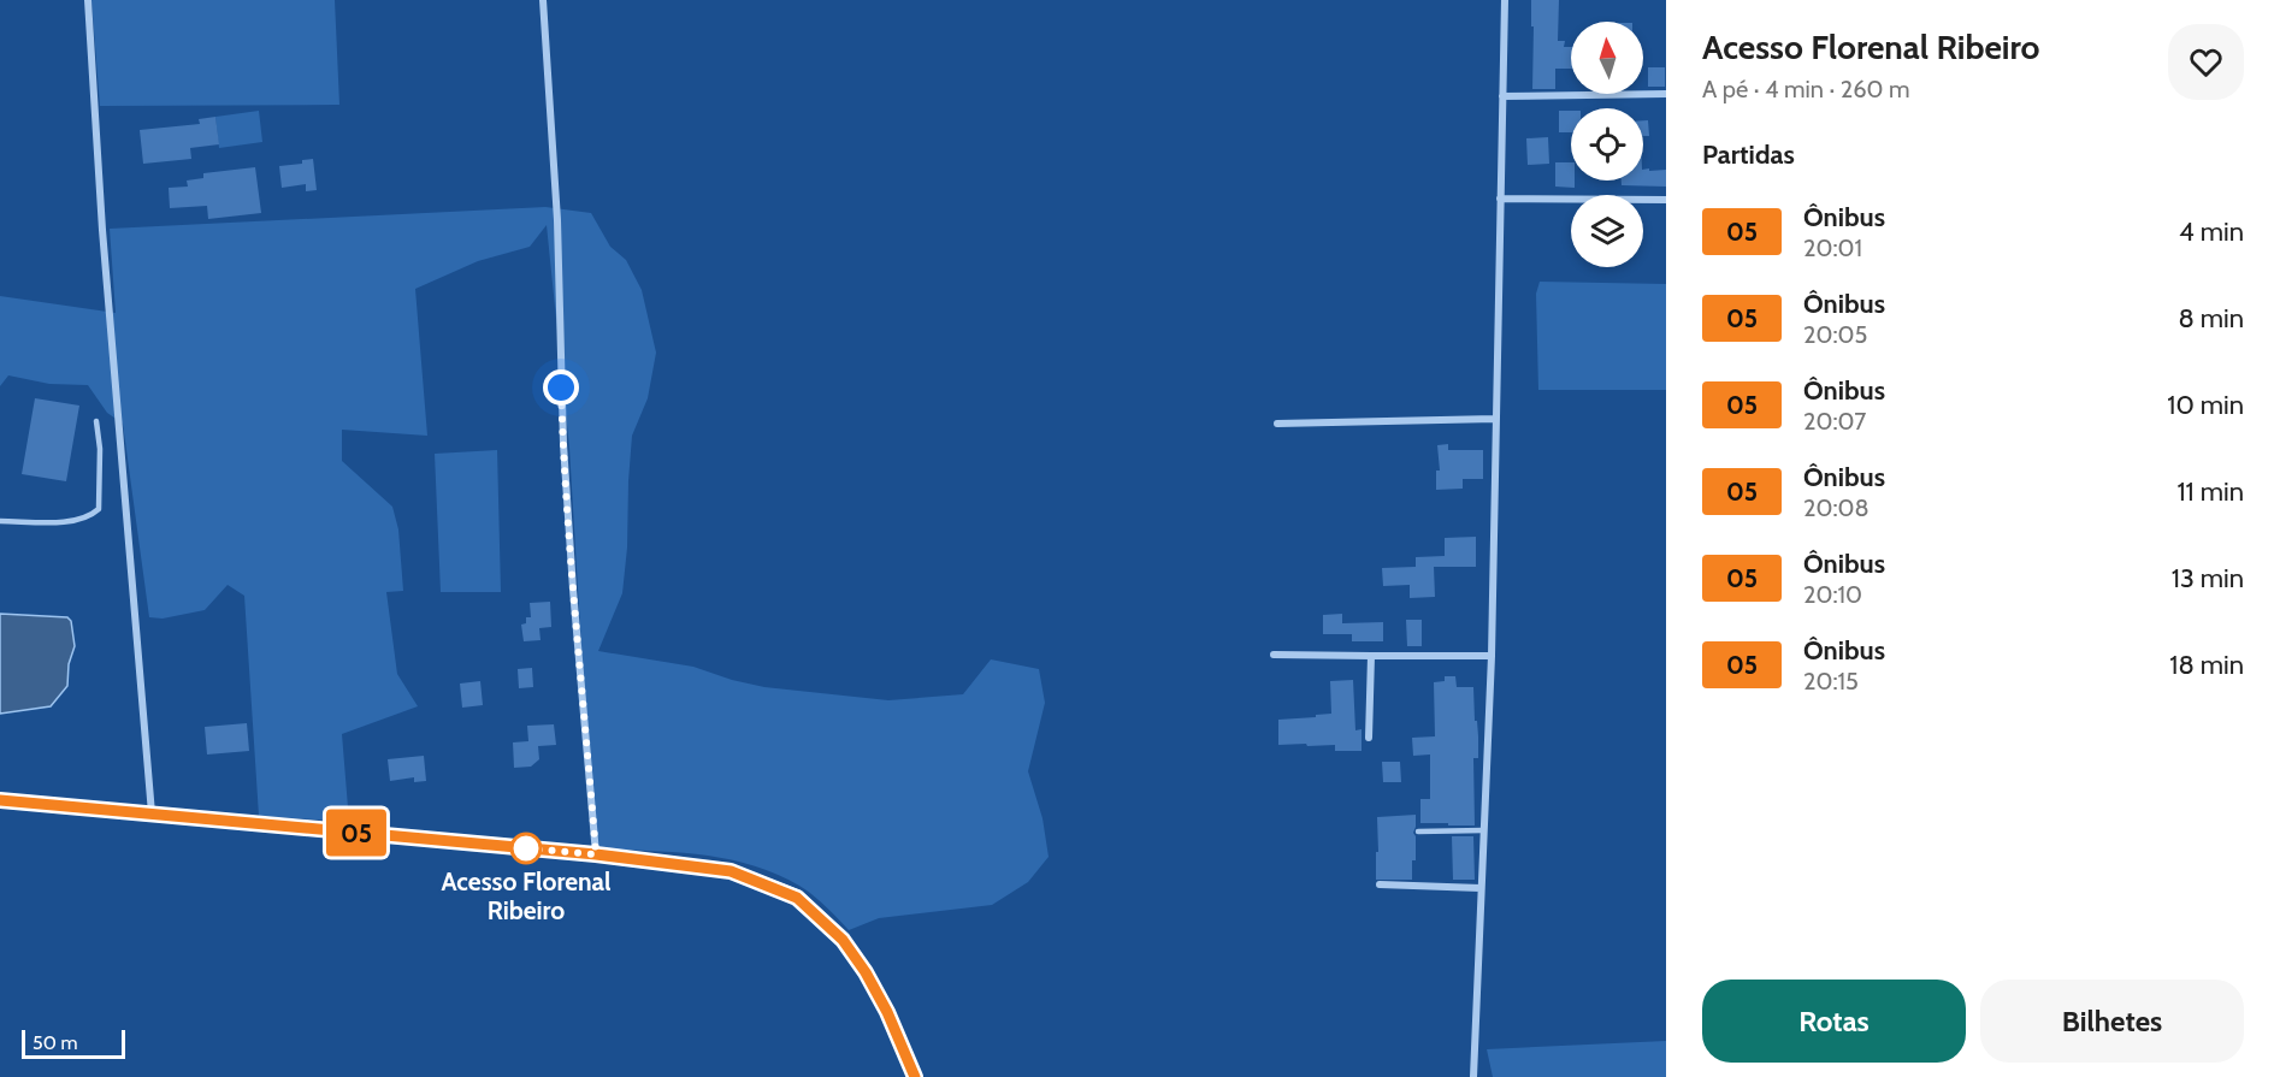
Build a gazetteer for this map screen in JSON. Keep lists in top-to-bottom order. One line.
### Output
{"places":["Acesso Florenal Ribeiro"],"lines":["bus line 05"],"scale_bar":"50 m","north":"top","page":{"on_map":"05","heading":[["Acesso Florenal Ribeiro","A pé · 4 min · 260 m"],"Partidas"],"list":[{"mark":"05","name":"Ônibus","note":"20:01","value":"4 min"},{"mark":"05","name":"Ônibus","note":"20:05","value":"8 min"},{"mark":"05","name":"Ônibus","note":"20:07","value":"10 min"},{"mark":"05","name":"Ônibus","note":"20:08","value":"11 min"},{"mark":"05","name":"Ônibus","note":"20:10","value":"13 min"},{"mark":"05","name":"Ônibus","note":"20:15","value":"18 min"}],"buttons":["Rotas","Bilhetes"],"scale":"50 m"}}
